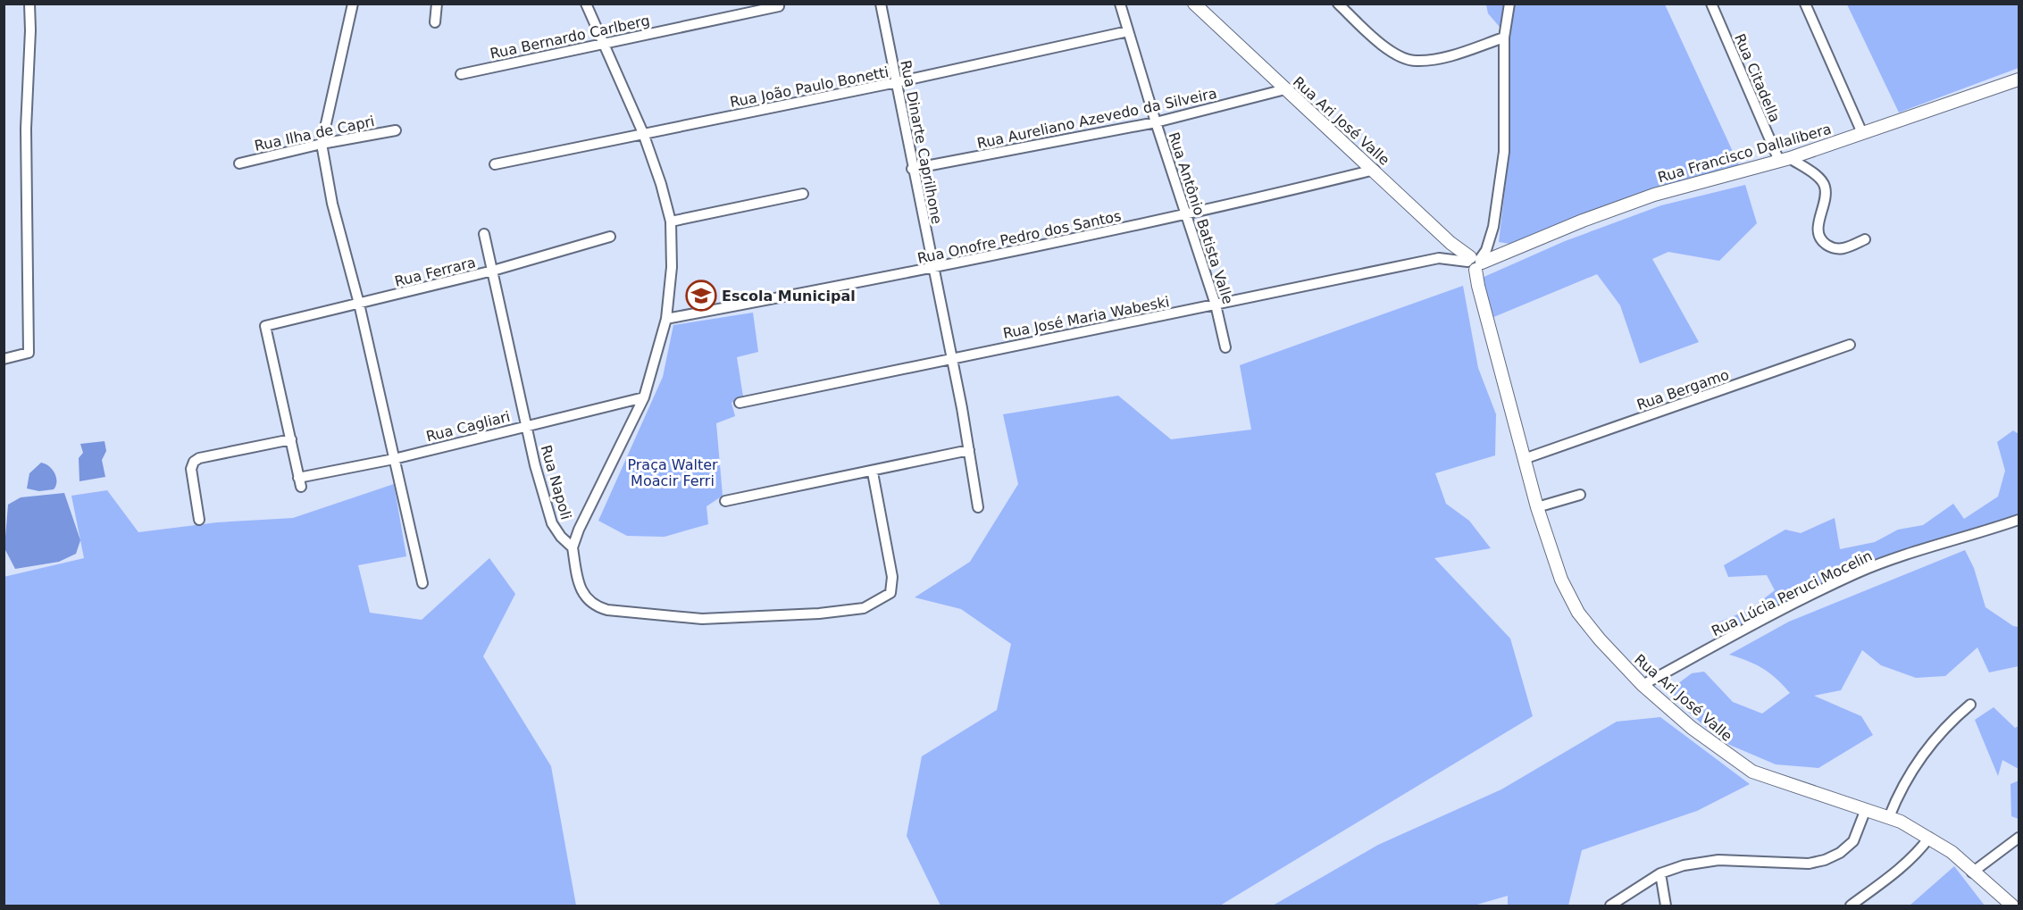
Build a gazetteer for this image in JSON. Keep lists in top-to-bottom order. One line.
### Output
{"streets":{"street":["Rua Bernardo Carlberg","Rua Citadella","Rua João Paulo Bonetti","Rua Aureliano Azevedo da Silveira","Rua Ari José Valle","Rua Ilha de Capri","Rua Dinarte Caprilhone","Rua Francisco Dallalibera","Rua Antônio Batista Valle","Rua Onofre Pedro dos Santos","Rua Ferrara","Rua José Maria Wabeski","Rua Bergamo","Rua Cagliari","Rua Napoli","Rua Lúcia Peruci Mocelin"]},"crossings":[["Rua Citadella","Rua Francisco Dallalibera"],["Rua João Paulo Bonetti","Rua Dinarte Caprilhone"],["Rua João Paulo Bonetti","Rua Antônio Batista Valle"],["Rua Aureliano Azevedo da Silveira","Rua Ari José Valle"],["Rua Aureliano Azevedo da Silveira","Rua Dinarte Caprilhone"],["Rua Aureliano Azevedo da Silveira","Rua Antônio Batista Valle"],["Rua Ari José Valle","Rua Francisco Dallalibera"],["Rua Ari José Valle","Rua Onofre Pedro dos Santos"],["Rua Ari José Valle","Rua José Maria Wabeski"],["Rua Ari José Valle","Rua Bergamo"],["Rua Ari José Valle","Rua Lúcia Peruci Mocelin"],["Rua Dinarte Caprilhone","Rua Onofre Pedro dos Santos"],["Rua Dinarte Caprilhone","Rua José Maria Wabeski"],["Rua Francisco Dallalibera","Rua José Maria Wabeski"],["Rua Antônio Batista Valle","Rua Onofre Pedro dos Santos"],["Rua Antônio Batista Valle","Rua José Maria Wabeski"],["Rua Ferrara","Rua Cagliari"],["Rua Ferrara","Rua Napoli"],["Rua Cagliari","Rua Napoli"]],"parks":["Praça Walter Moacir Ferri"],"places":{"school or university":["Escola Municipal"]}}
